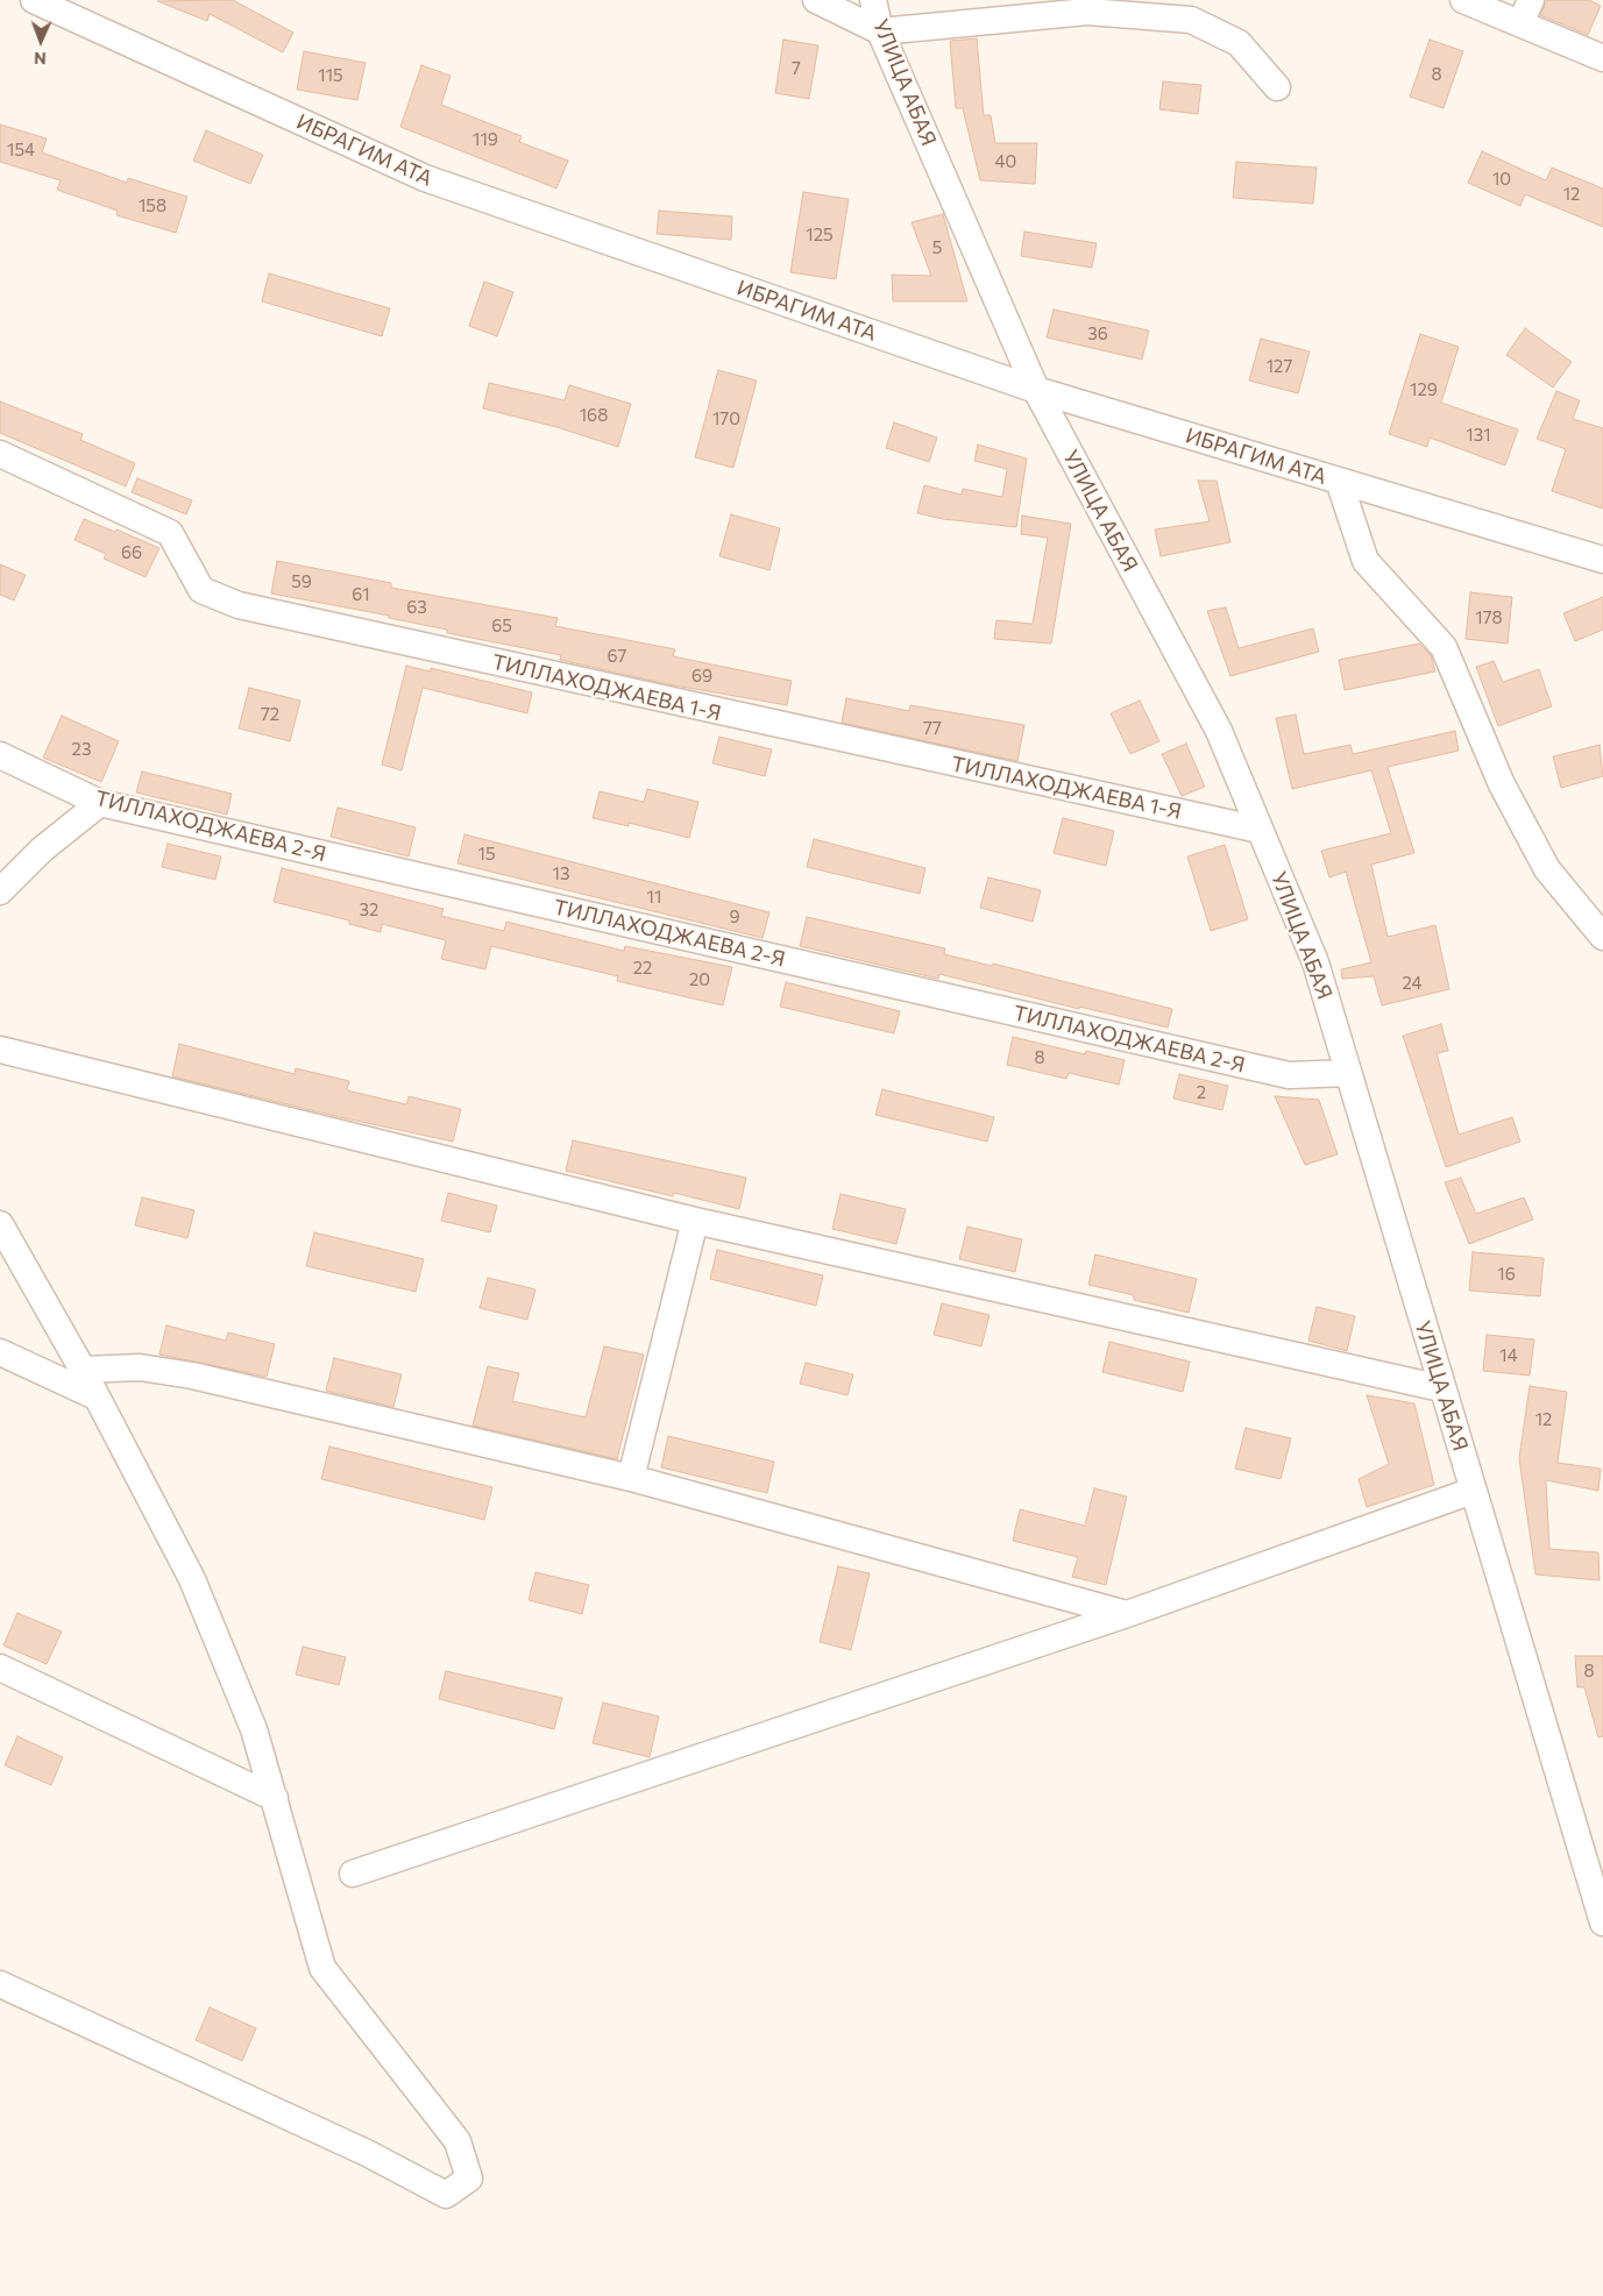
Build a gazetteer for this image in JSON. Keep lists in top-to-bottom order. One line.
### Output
{"streets":{"street":["УЛИЦА АБАЯ","ИБРАГИМ АТА","ТИЛЛАХОДЖАЕВА 1-Я","ТИЛЛАХОДЖАЕВА 2-Я"]},"crossings":[["УЛИЦА АБАЯ","ИБРАГИМ АТА"],["УЛИЦА АБАЯ","ТИЛЛАХОДЖАЕВА 1-Я"],["УЛИЦА АБАЯ","ТИЛЛАХОДЖАЕВА 2-Я"]],"house_numbers":["7","8","115","119","154","40","10","12","158","125","5","36","127","129","168","170","131","66","59","61","63","178","65","67","69","72","77","23","15","13","11","32","9","22","20","24","8","2","16","14","12","8"],"north":"bottom"}
